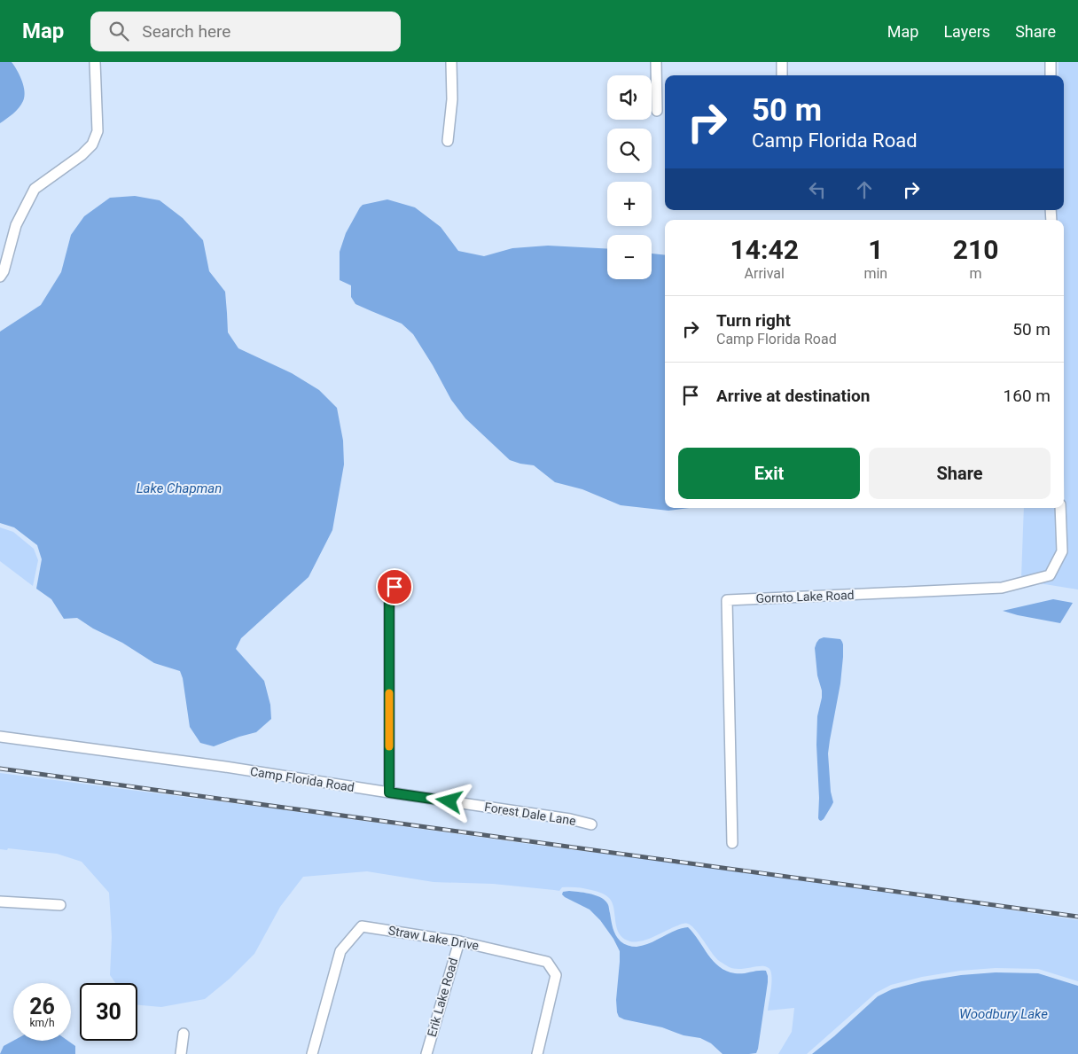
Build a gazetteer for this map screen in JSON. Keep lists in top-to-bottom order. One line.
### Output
{"streets":{"street":["Gornto Lake Road","Camp Florida Road","Forest Dale Lane","Straw Lake Drive","Erik Lake Road"]},"crossings":[["Camp Florida Road","Forest Dale Lane"],["Straw Lake Drive","Erik Lake Road"]],"water":["Lake Chapman","Woodbury Lake"],"page":{"header":"Map","search":"Search here","nav":["Map","Layers","Share"],"map_buttons":["+","−"],"turn":["50 m","Camp Florida Road"],"eta":["14:42","Arrival","1","min","210","m"],"list":[{"name":"Turn right","note":"Camp Florida Road","value":"50 m"},{"name":"Arrive at destination","value":"160 m"}],"buttons":["Exit","Share"],"speed":"26 km/h","limit":"30"}}
